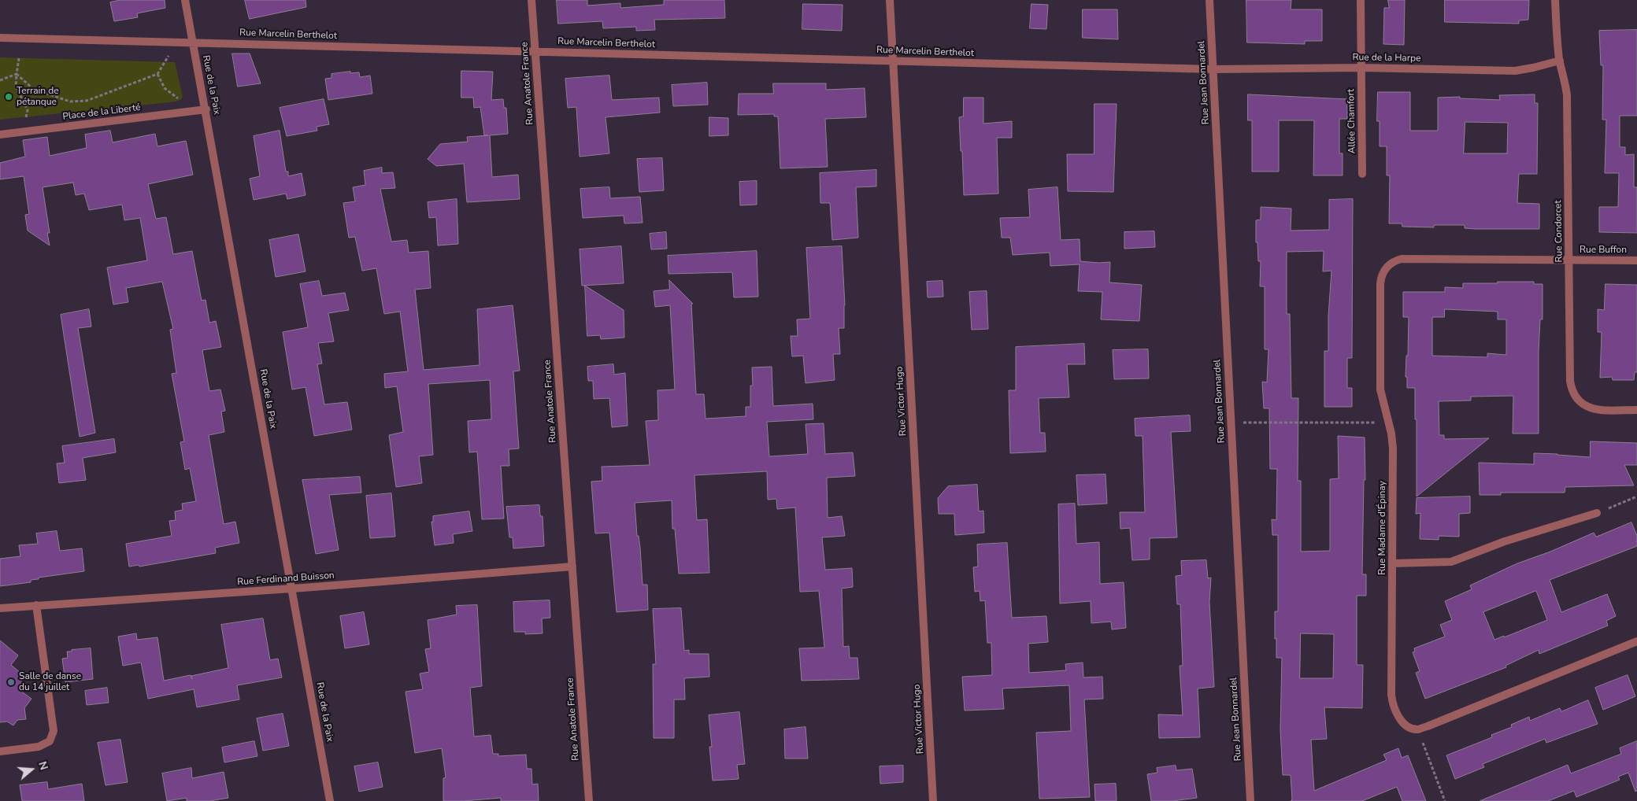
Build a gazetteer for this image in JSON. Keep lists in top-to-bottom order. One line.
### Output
{"streets":{"street":["Rue Marcelin Berthelot","Rue de la Harpe","Rue Jean Bonnardel","Rue Anatole France","Rue de la Paix","Place de la Liberté","Allée Chamfort","Rue Condorcet","Rue Buffon","Rue Victor Hugo","Rue Madame d'Épinay","Rue Ferdinand Buisson"]},"crossings":[["Rue Marcelin Berthelot","Rue de la Harpe"],["Rue Marcelin Berthelot","Rue Jean Bonnardel"],["Rue Marcelin Berthelot","Rue Anatole France"],["Rue Marcelin Berthelot","Rue de la Paix"],["Rue Marcelin Berthelot","Rue Victor Hugo"],["Rue de la Harpe","Rue Jean Bonnardel"],["Rue de la Harpe","Allée Chamfort"],["Rue de la Harpe","Rue Condorcet"],["Rue Anatole France","Rue Ferdinand Buisson"],["Rue de la Paix","Place de la Liberté"],["Rue de la Paix","Rue Ferdinand Buisson"],["Rue Condorcet","Rue Buffon"],["Rue Condorcet","Rue Madame d'Épinay"],["Rue Buffon","Rue Madame d'Épinay"]],"places":["Terrain de pétanque","Salle de danse du 14 juillet"],"north":"right"}
